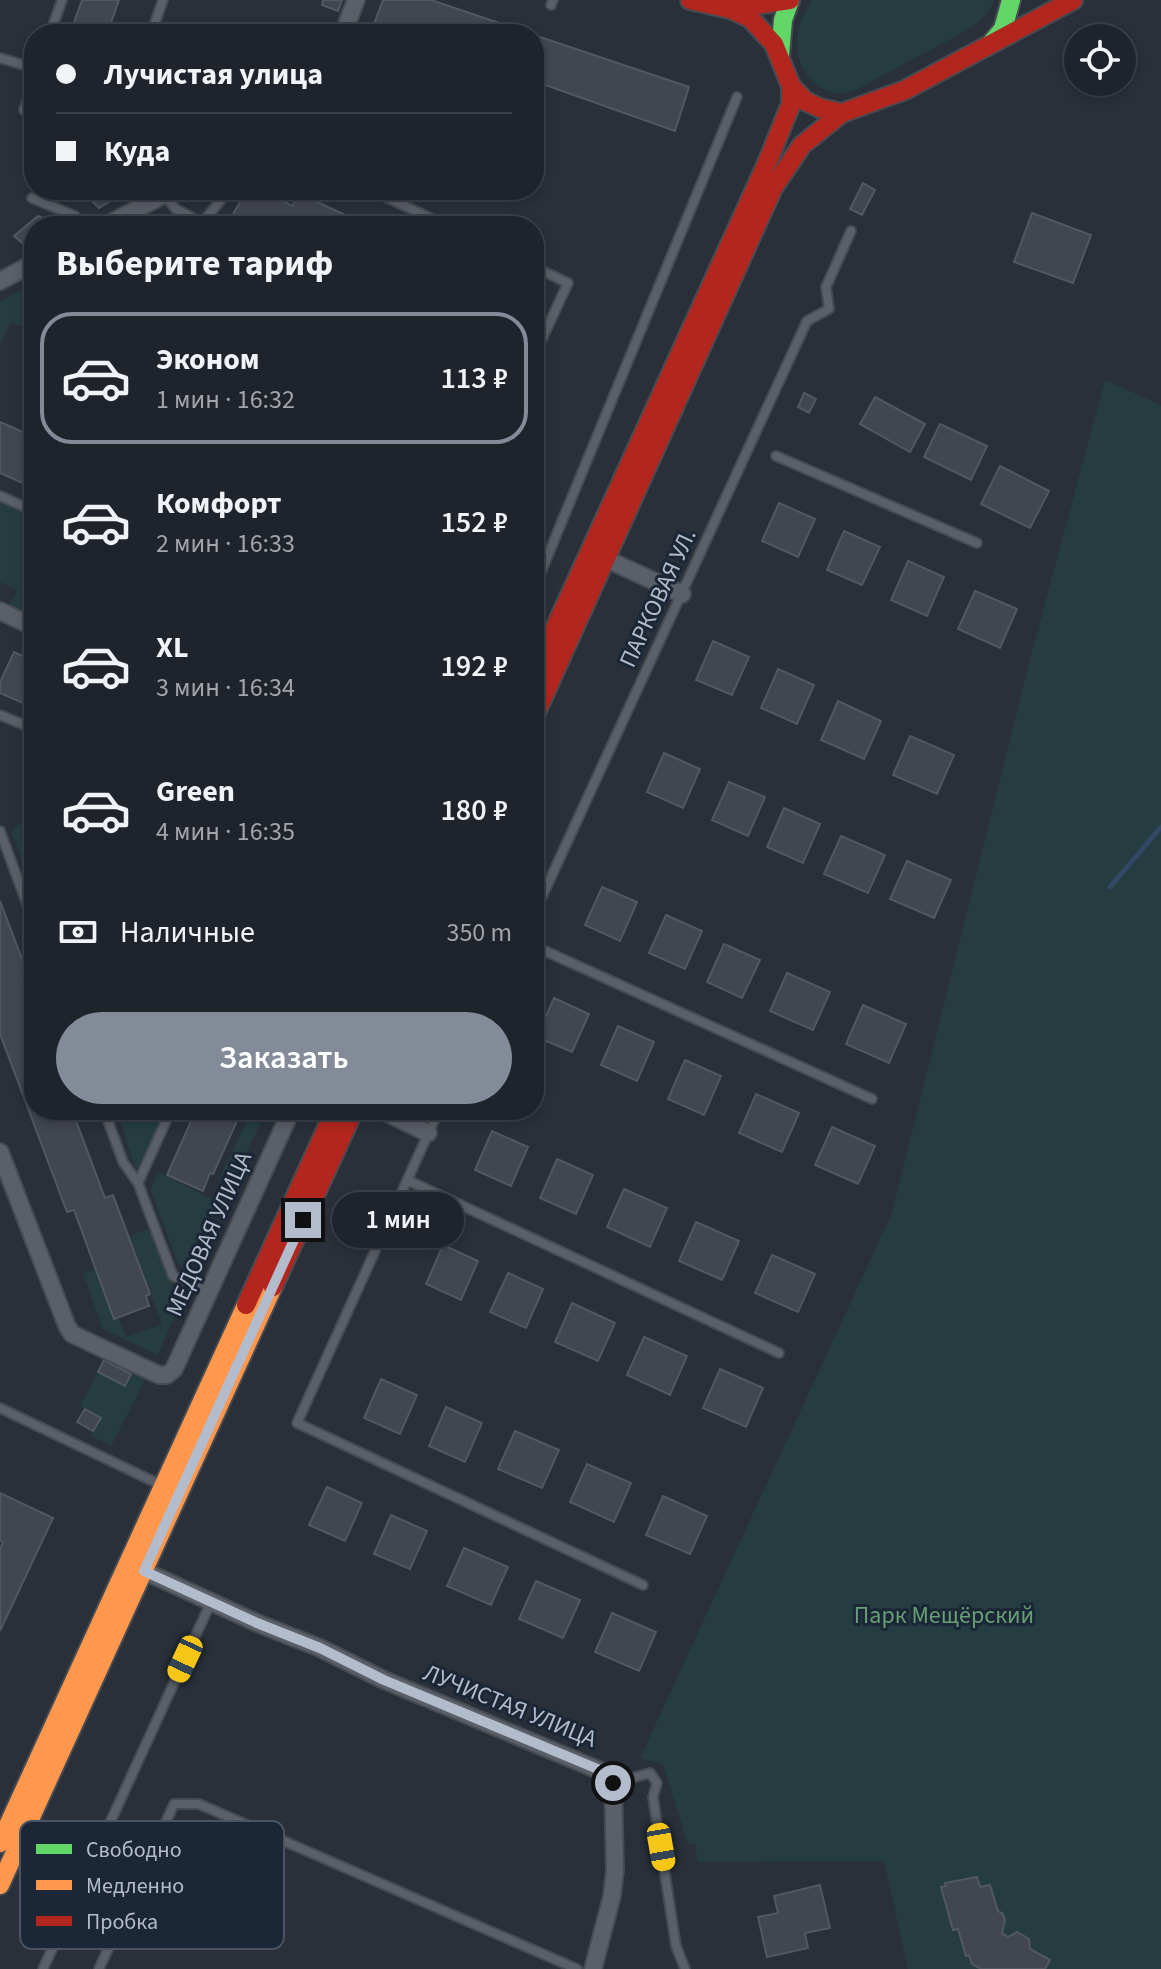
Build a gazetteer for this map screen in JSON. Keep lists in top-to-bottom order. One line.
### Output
{"streets":{"street":["МЕДОВАЯ УЛИЦА","ЛУЧИСТАЯ УЛИЦА"],"lane":["ПАРКОВАЯ УЛ."]},"parks":["Парк Мещёрский"],"legend":["Свободно","Медленно","Пробка"],"page":{"banner":["Лучистая улица","Куда"],"heading":"Выберите тариф","list":[{"name":"Эконом","note":"1 мин · 16:32","value":"113 ₽"},{"name":"Комфорт","note":"2 мин · 16:33","value":"152 ₽"},{"name":"XL","note":"3 мин · 16:34","value":"192 ₽"},{"name":"Green","note":"4 мин · 16:35","value":"180 ₽"}],"pay":["Наличные","350 m"],"buttons":"Заказать","bubble":"1 мин"}}
